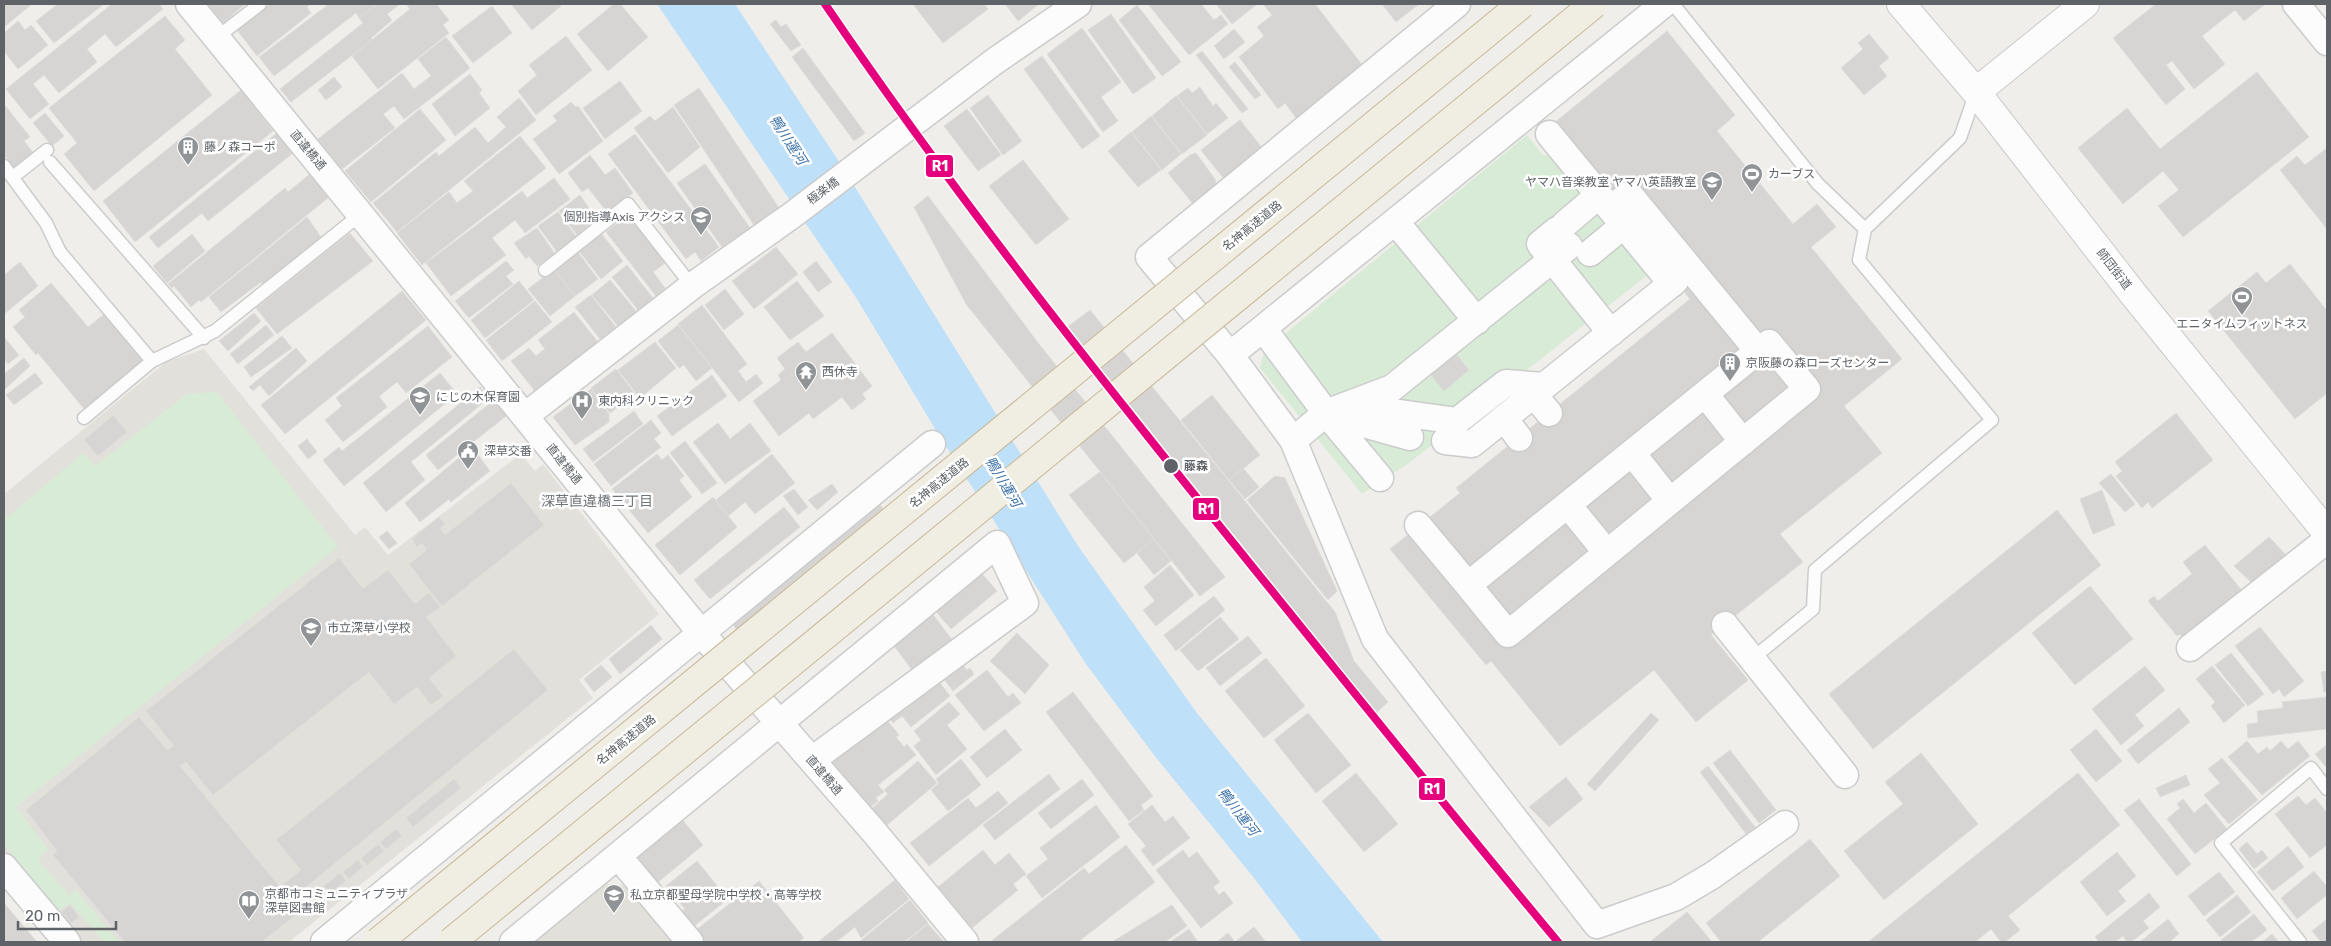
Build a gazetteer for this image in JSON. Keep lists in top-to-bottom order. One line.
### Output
{"streets":{"highway":["名神高速道路"],"street":["直違橋通","極楽橋","師団街道"]},"crossings":[["直違橋通","極楽橋"]],"districts":["深草直違橋三丁目"],"water":["鴨川運河"],"places":{"building":["藤ノ森コーポ","京阪藤の森ローズセンター"],"sports":["カーブス","エニタイムフィットネス"],"school or university":["ヤマハ音楽教室 ヤマハ英語教室","個別指導Axis アクシス","にじの木保育園","市立深草小学校","私立京都聖母学院中学校・高等学校"],"temple":["西休寺"],"hospital":["東内科クリニック"],"other":["藤森"],"public building":["深草交番"],"library":["京都市コミュニティプラザ 深草図書館"]},"lines":["transit line R1"],"scale_bar":"20 m"}
